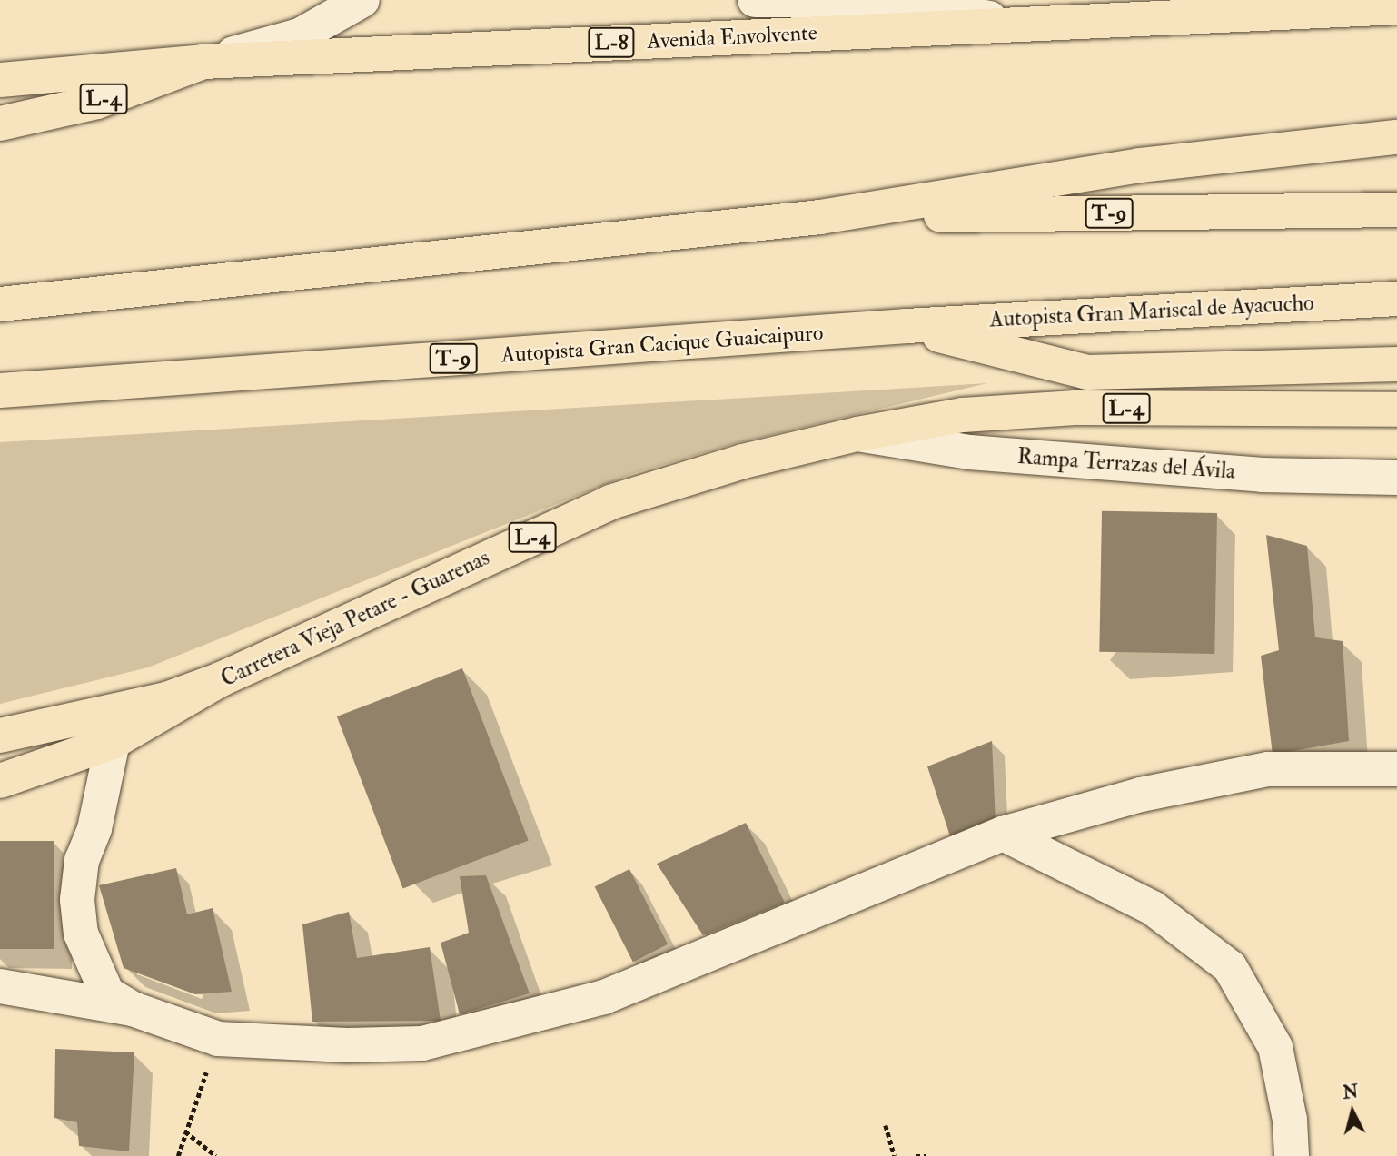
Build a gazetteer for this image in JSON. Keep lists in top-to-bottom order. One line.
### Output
{"streets":{"main road":["Avenida Envolvente","L-8","L-4","T-9","Autopista Gran Mariscal de Ayacucho","Autopista Gran Cacique Guaicaipuro","Carretera Vieja Petare - Guarenas"],"street":["Rampa Terrazas del Ávila"]},"crossings":[["Autopista Gran Mariscal de Ayacucho","Autopista Gran Cacique Guaicaipuro"],["Rampa Terrazas del Ávila","Carretera Vieja Petare - Guarenas"]],"north":"top"}
